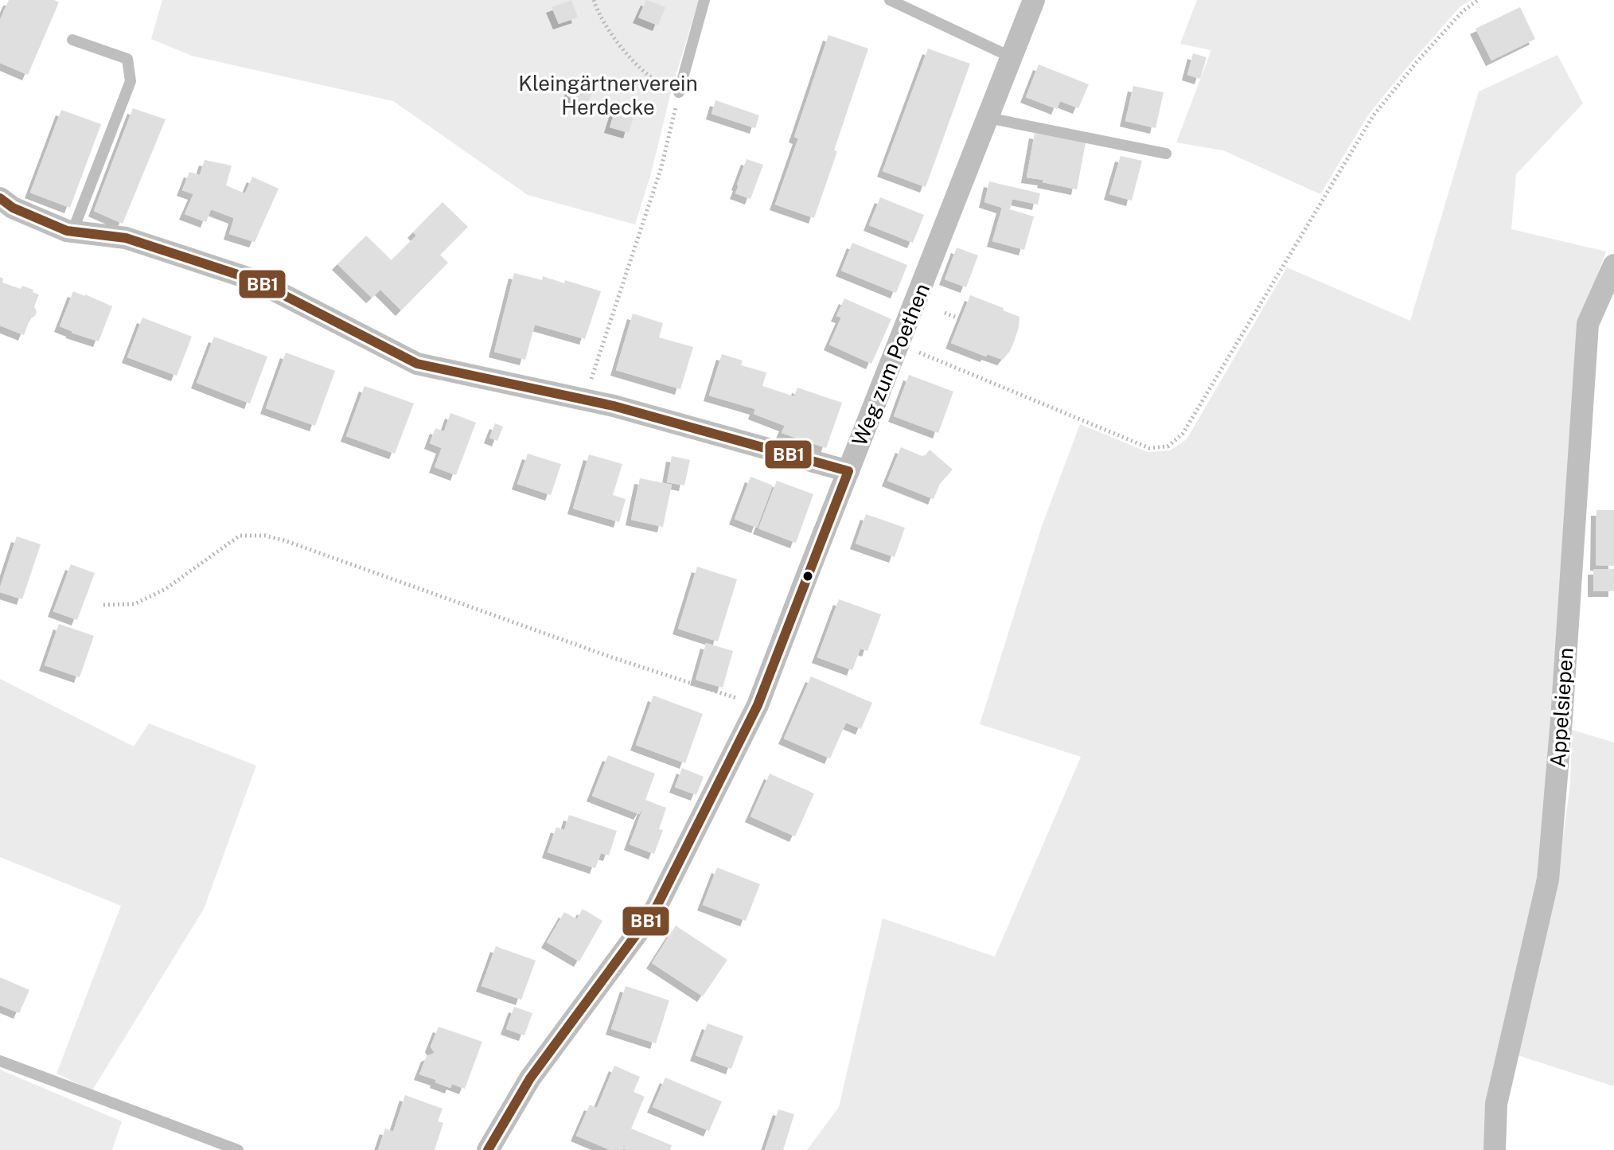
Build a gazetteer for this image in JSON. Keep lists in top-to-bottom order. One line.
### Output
{"streets":{"street":["Weg zum Poethen","Appelsiepen"]},"parks":["Kleingärtnerverein Herdecke"],"lines":["transit line BB1"]}
